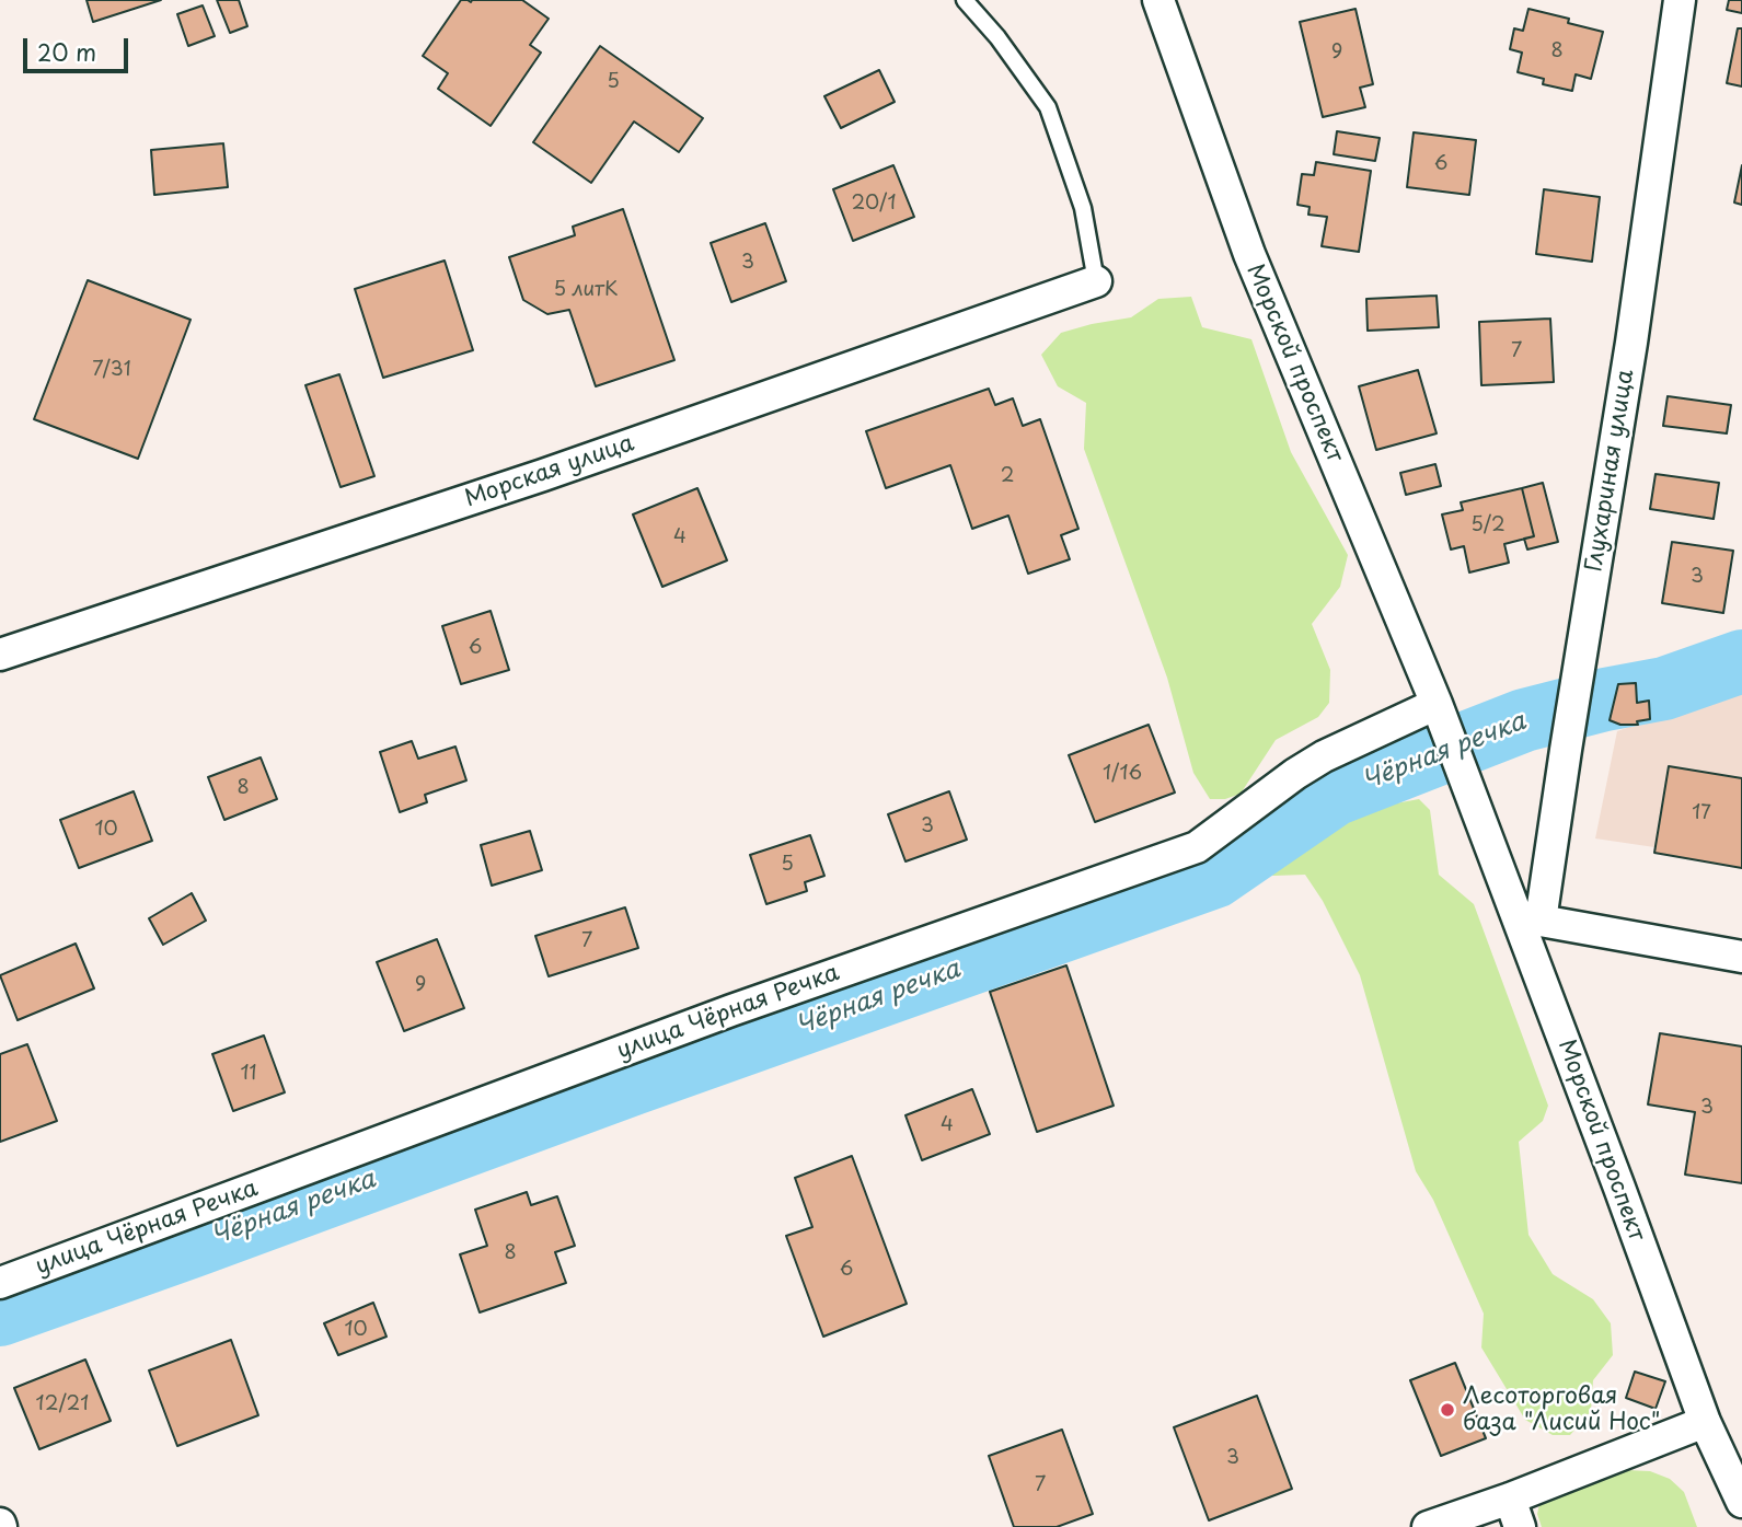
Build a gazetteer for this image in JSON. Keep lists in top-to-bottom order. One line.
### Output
{"streets":{"street":["Морской проспект","Глухариная улица","Морская улица","улица Чёрная Речка"]},"crossings":[["Морской проспект","Глухариная улица"],["Морской проспект","улица Чёрная Речка"]],"water":["Чёрная речка"],"places":["Лесоторговая база \"Лисий Нос\""],"house_numbers":["8","9","5","6","20/1","3","5 литК","7","7/31","2","5/2","4","3","6","1/16","8","17","3","10","5","7","9","11","3","4","8","6","10","12/21","3","7"],"scale_bar":"20 m"}
